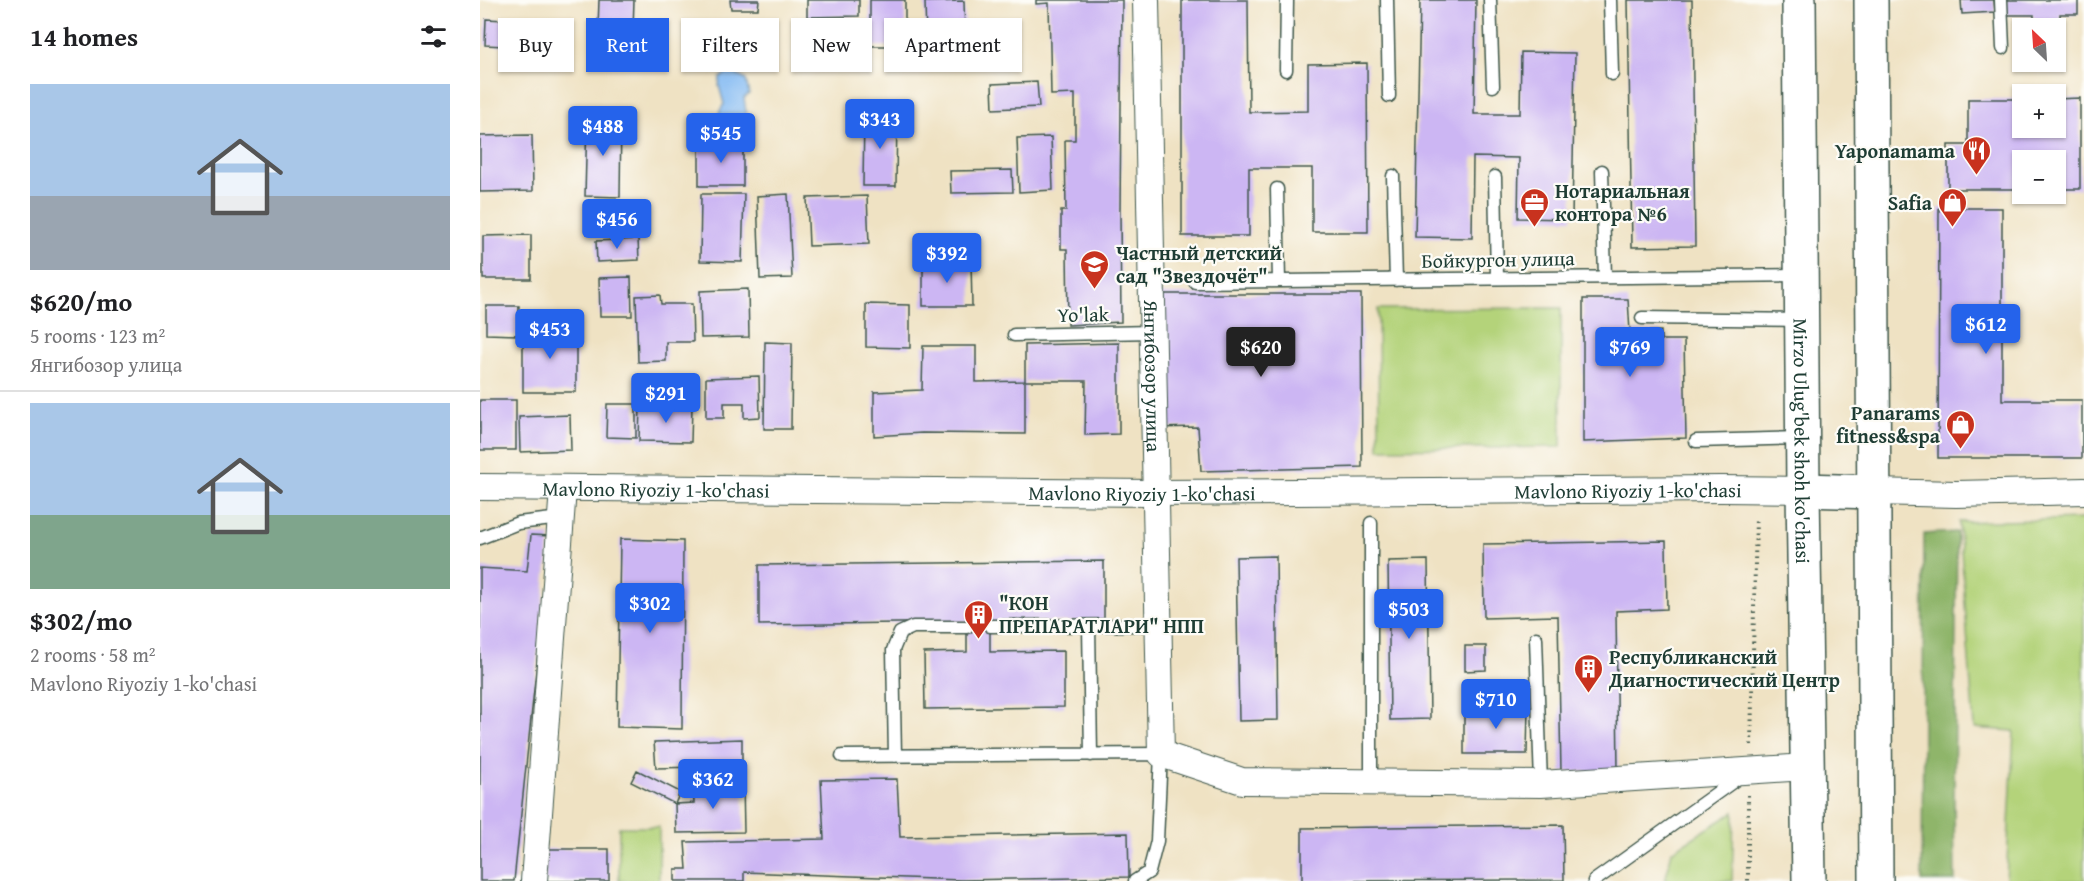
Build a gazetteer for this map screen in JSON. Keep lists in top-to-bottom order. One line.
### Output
{"streets":{"main road":["Mirzo Ulug'bek shoh ko'chasi"],"street":["Янгибозор улица","Mavlono Riyoziy 1-ko'chasi"],"lane":["Бойкургон улица","Yo'lak"]},"crossings":[["Бойкургон улица","Mirzo Ulug'bek shoh ko'chasi"],["Yo'lak","Янгибозор улица"],["Янгибозор улица","Mavlono Riyoziy 1-ko'chasi"],["Mirzo Ulug'bek shoh ko'chasi","Mavlono Riyoziy 1-ko'chasi"]],"places":{"restaurant":["Yaponamama"],"office":["Нотариальная контора №6"],"shop":["Safia","Panarams fitness&spa"],"school or university":["Частный детский сад \"Звездочёт\""],"building":["\"КОН ПРЕПАРАТЛАРИ\" НПП","Республиканский Диагностический Центр"]},"north":"top left","page":{"heading":"14 homes","map_buttons":["+","−"],"chip":["Buy","Rent","Filters","New","Apartment"],"list":[{"name":"$620/mo","note":"5 rooms · 123 m² · Янгибозор улица"},{"name":"$302/mo","note":"2 rooms · 58 m² · Mavlono Riyoziy 1-ko'chasi"}],"price":["$343","$488","$545","$456","$392","$612","$453","$620","$769","$291","$302","$503","$710","$362"]}}
